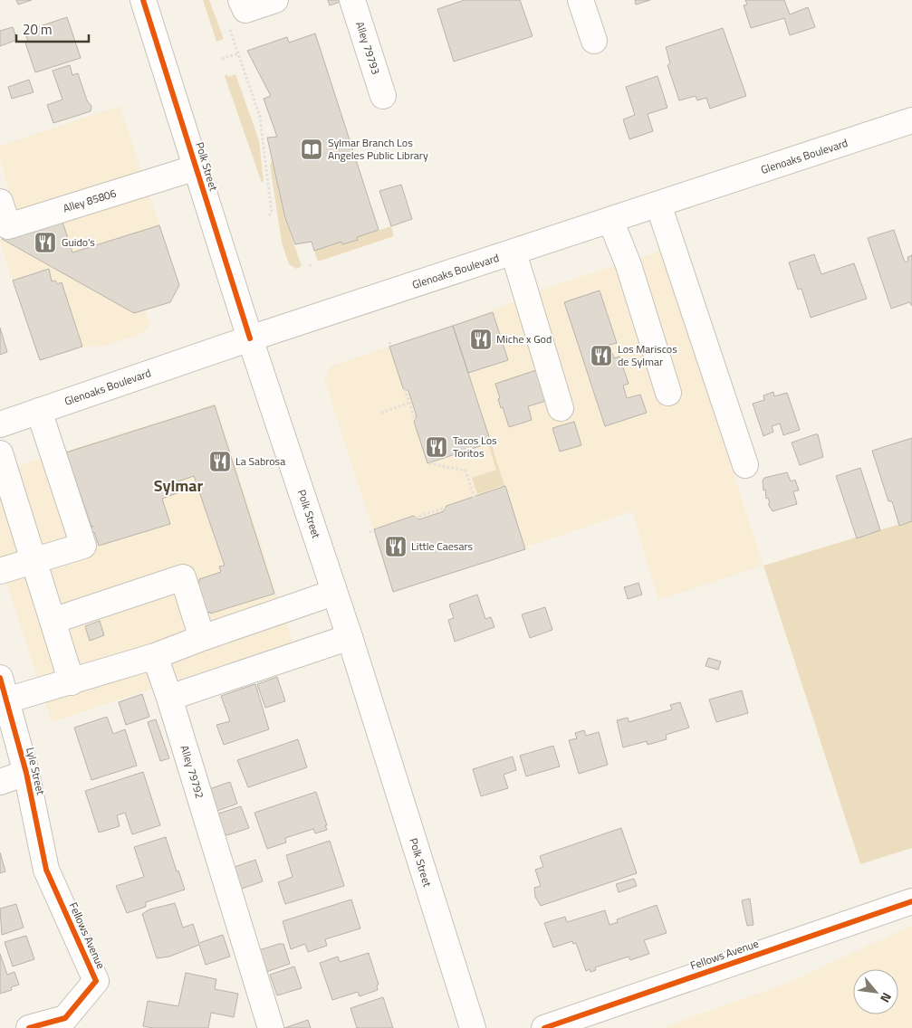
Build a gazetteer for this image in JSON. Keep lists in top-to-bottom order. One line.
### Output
{"streets":{"main road":["Alley 79793","Glenoaks Boulevard","Polk Street","Alley 85806","Lyle Street","Alley 79792","Fellows Avenue"]},"crossings":[["Glenoaks Boulevard","Polk Street"],["Polk Street","Alley 85806"],["Lyle Street","Fellows Avenue"]],"districts":["Sylmar"],"places":{"library":["Sylmar Branch Los Angeles Public Library"],"restaurant":["Guido's","Miche x God","Los Mariscos de Sylmar","Tacos Los Toritos","La Sabrosa","Little Caesars"]},"scale_bar":"20 m","north":"bottom right"}
